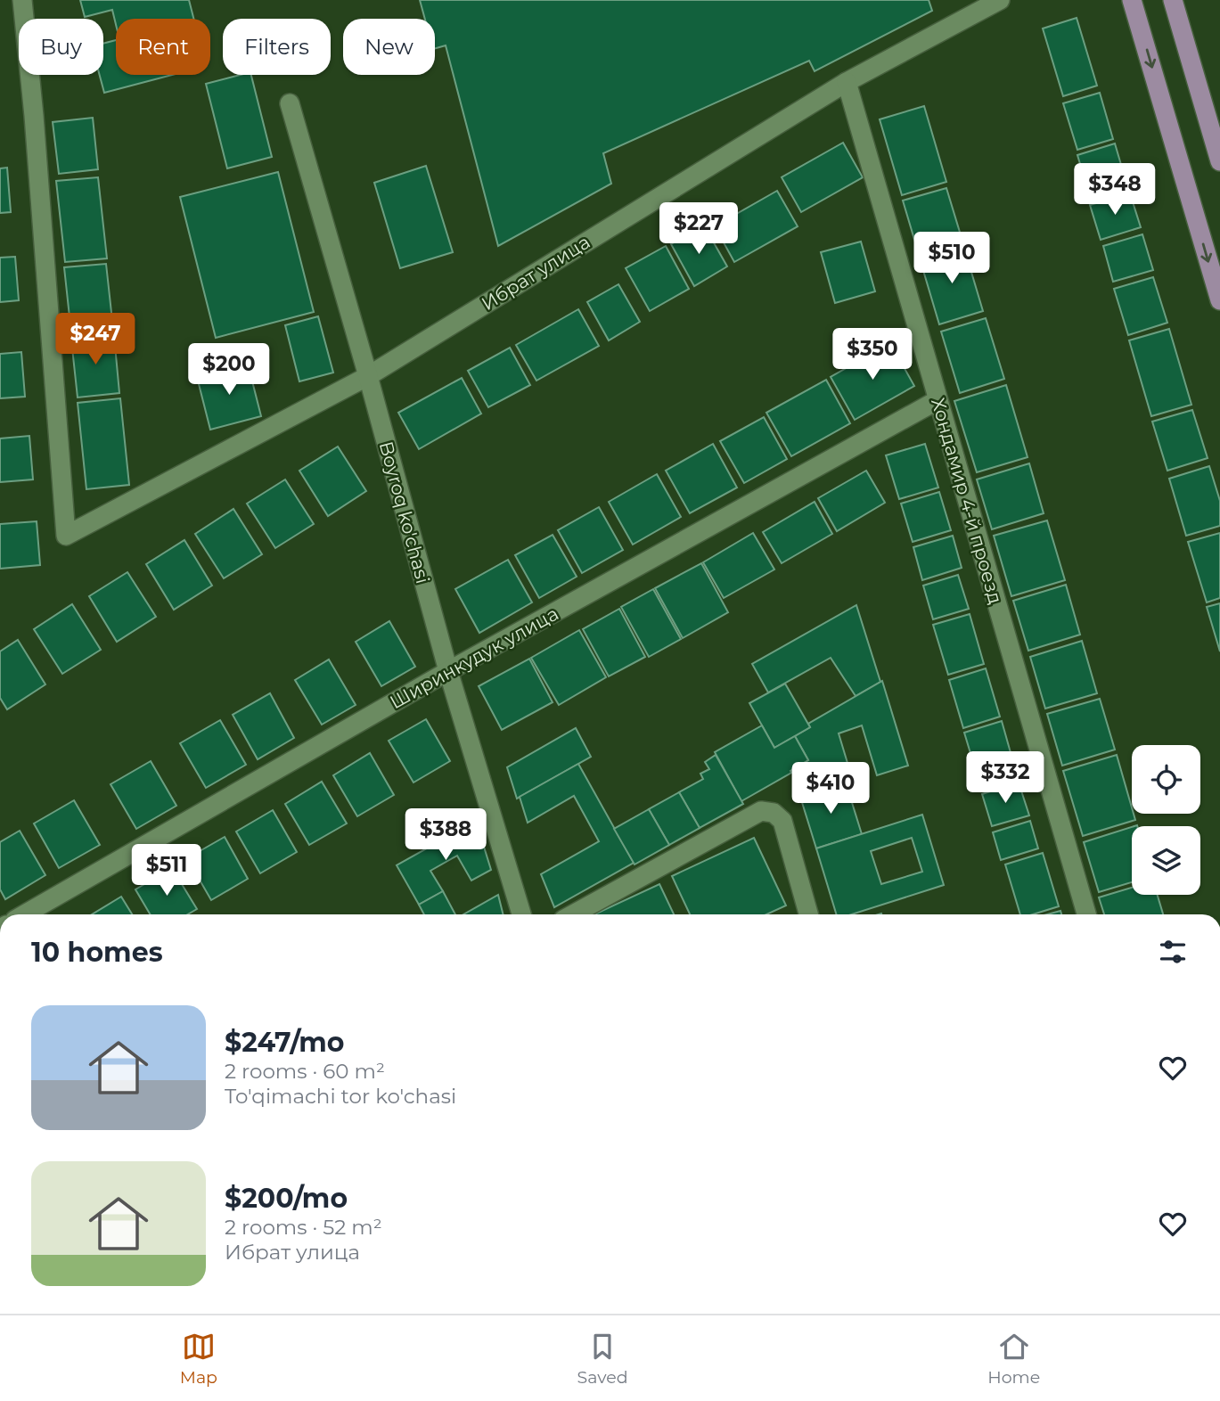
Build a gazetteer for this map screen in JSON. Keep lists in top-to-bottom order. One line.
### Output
{"streets":{"street":["Ибрат улица","Хондамир 4-й проезд","Boyroq ko'chasi","Ширинкудук улица"]},"crossings":[["Ибрат улица","Хондамир 4-й проезд"],["Ибрат улица","Boyroq ko'chasi"],["Хондамир 4-й проезд","Ширинкудук улица"],["Boyroq ko'chasi","Ширинкудук улица"]],"page":{"chip":["Buy","Rent","Filters","New"],"price":["$348","$227","$510","$247","$350","$200","$332","$410","$388","$511"],"heading":"10 homes","list":[{"name":"$247/mo","note":"2 rooms · 60 m² · To'qimachi tor ko'chasi"},{"name":"$200/mo","note":"2 rooms · 52 m² · Ибрат улица"}],"tabs":["Map","Saved","Home"]}}
